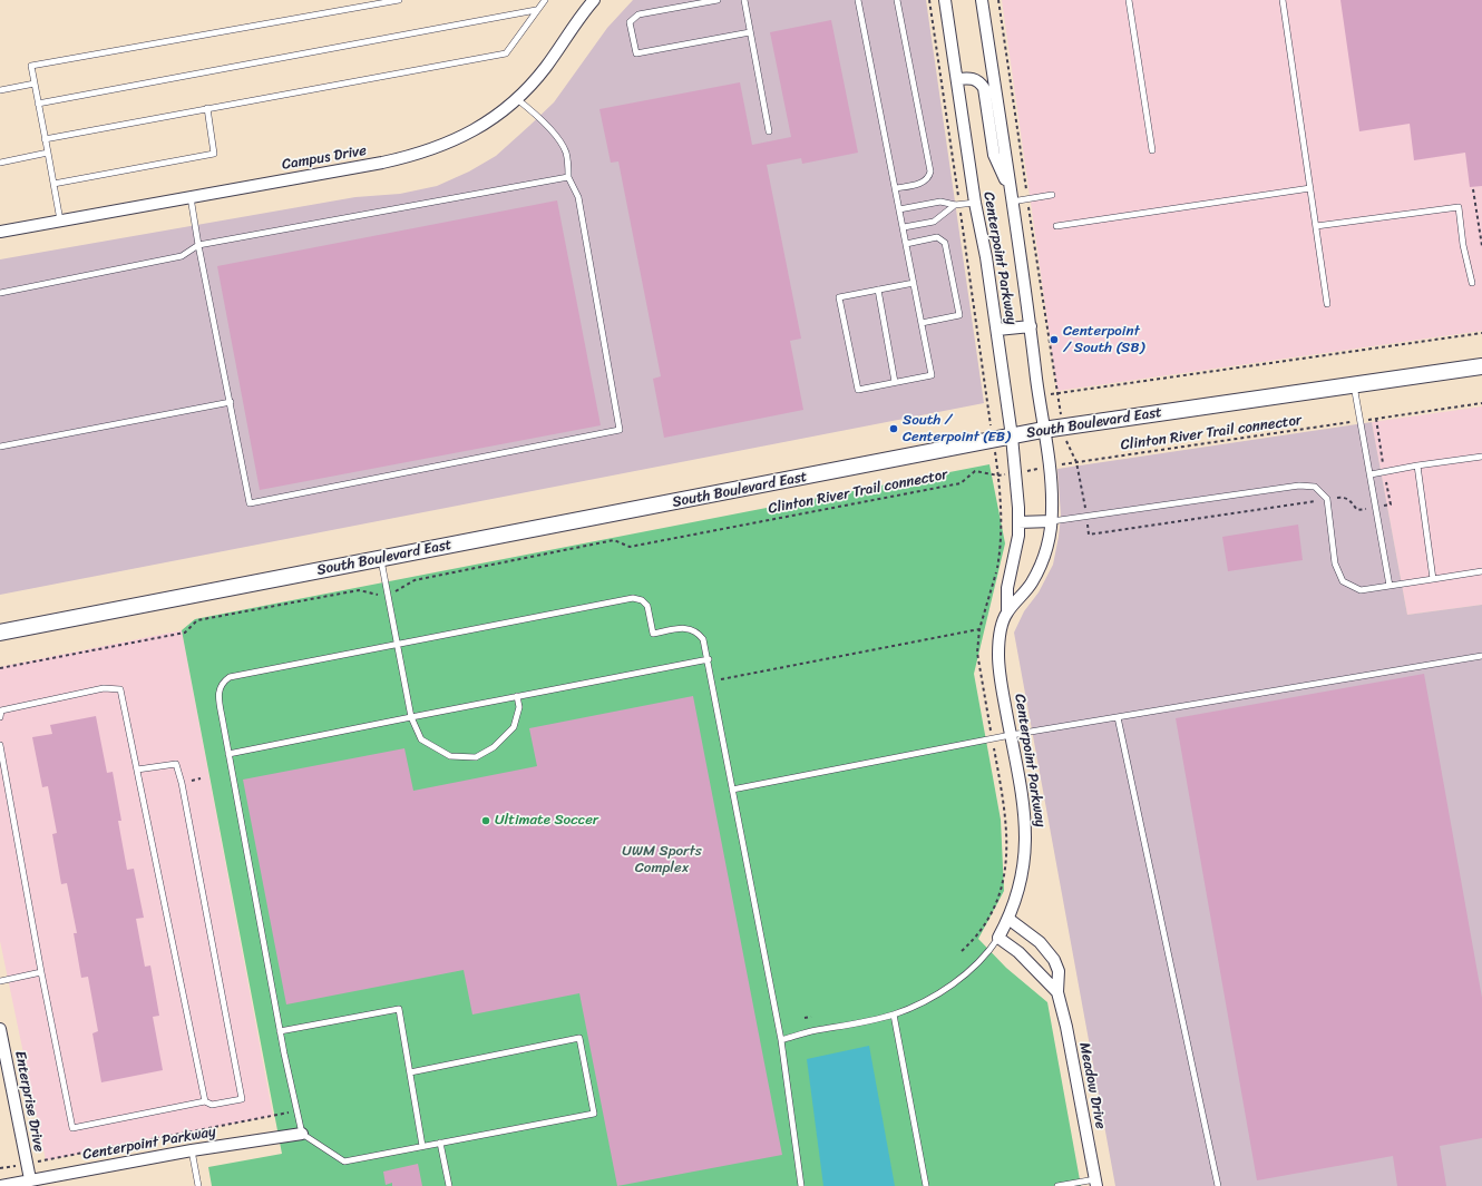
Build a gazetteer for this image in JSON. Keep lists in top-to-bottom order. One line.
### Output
{"streets":{"street":["Campus Drive","Centerpoint Parkway","South Boulevard East","Meadow Drive","Enterprise Drive"],"path":["Clinton River Trail connector"]},"crossings":[["Centerpoint Parkway","South Boulevard East"],["Centerpoint Parkway","Clinton River Trail connector"],["Centerpoint Parkway","Meadow Drive"],["Centerpoint Parkway","Enterprise Drive"]],"parks":["UWM Sports Complex"],"places":["Centerpoint / South (SB)","South / Centerpoint (EB)","Ultimate Soccer"]}
